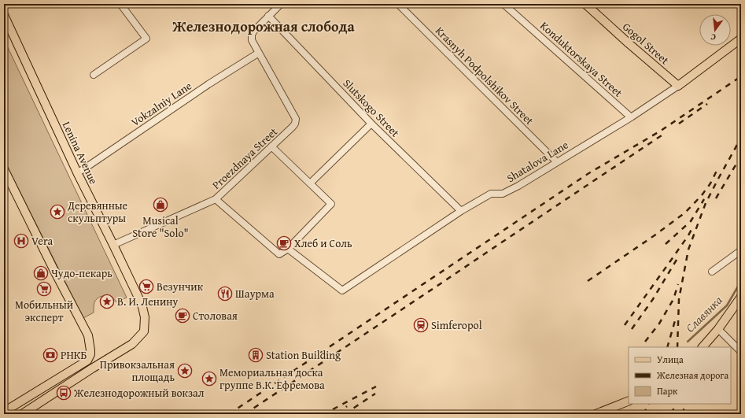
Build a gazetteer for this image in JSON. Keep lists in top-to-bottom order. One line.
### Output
{"streets":{"main road":["Gogol Street","Lenina Avenue"],"street":["Konduktorskaya Street","Krasnyh Podpolshikov Street","Vokzalniy Lane","Slutskogo Street","Proezdnaya Street","Shatalova Lane"]},"crossings":[["Gogol Street","Shatalova Lane"],["Konduktorskaya Street","Shatalova Lane"],["Krasnyh Podpolshikov Street","Shatalova Lane"],["Vokzalniy Lane","Lenina Avenue"],["Vokzalniy Lane","Proezdnaya Street"],["Slutskogo Street","Proezdnaya Street"],["Slutskogo Street","Shatalova Lane"],["Lenina Avenue","Proezdnaya Street"]],"districts":["Железнодорожная слобода"],"water":["Славянка"],"places":{"shop":["Musical Store \"Solo\"","Чудо-пекарь"],"place":["Деревянные скульптуры","В. И. Ленину","Привокзальная площадь","Мемориальная доска группе В.К. Ефремова"],"hospital":["Vera"],"cafe":["Хлеб и Соль","Столовая"],"supermarket":["Везунчик","Мобильный эксперт"],"restaurant":["Шаурма"],"station":["Simferopol"],"bank":["РНКБ"],"building":["Station Building"],"bus stop":["Железнодорожный вокзал"]},"legend":["Улица","Железная дорога","Парк"],"north":"bottom"}
